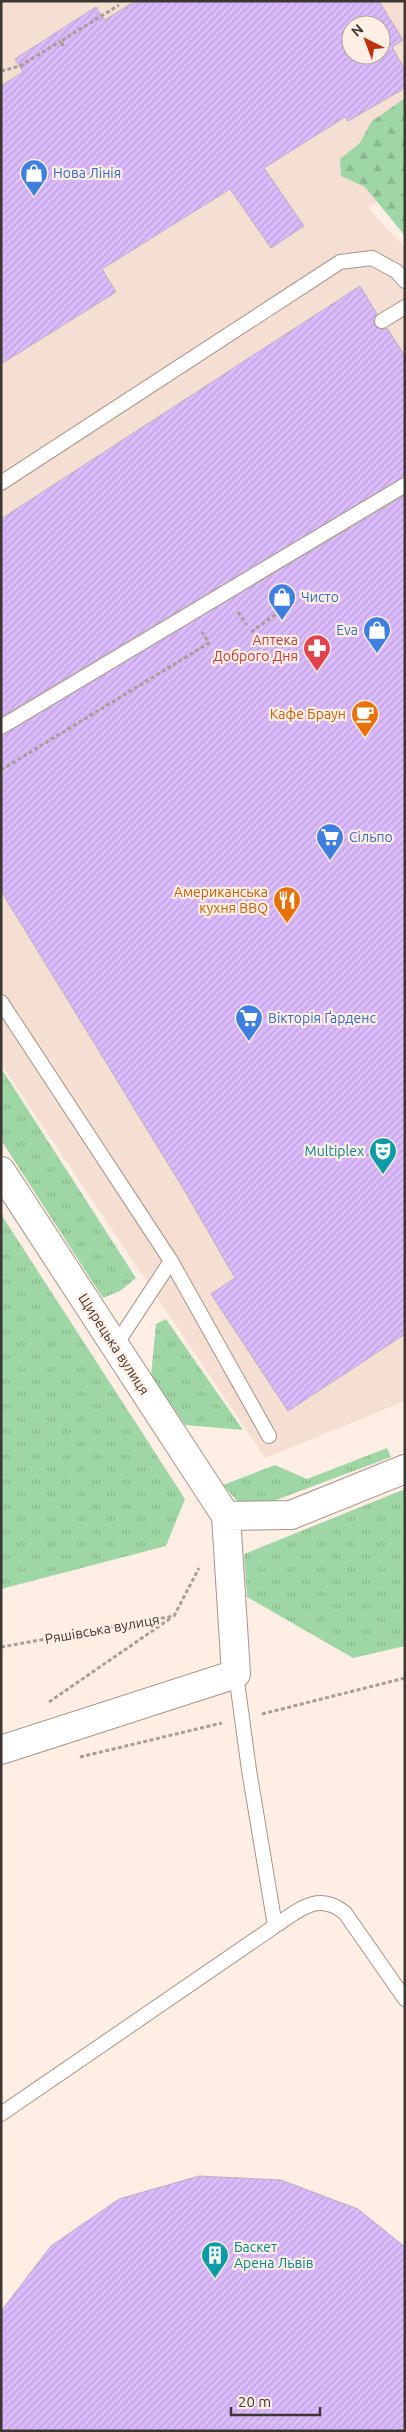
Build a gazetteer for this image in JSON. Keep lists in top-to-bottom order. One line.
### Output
{"streets":{"street":["Щирецька вулиця"],"path":["Ряшівська вулиця"]},"places":{"shop":["Нова Лінія","Чисто","Eva"],"pharmacy":["Аптека Доброго Дня"],"cafe":["Кафе Браун"],"supermarket":["Сільпо","Вікторія Ґарденс"],"restaurant":["Американська кухня BBQ"],"theatre":["Multiplex"],"building":["Баскет Арена Львів"]},"scale_bar":"20 m","north":"top left"}
